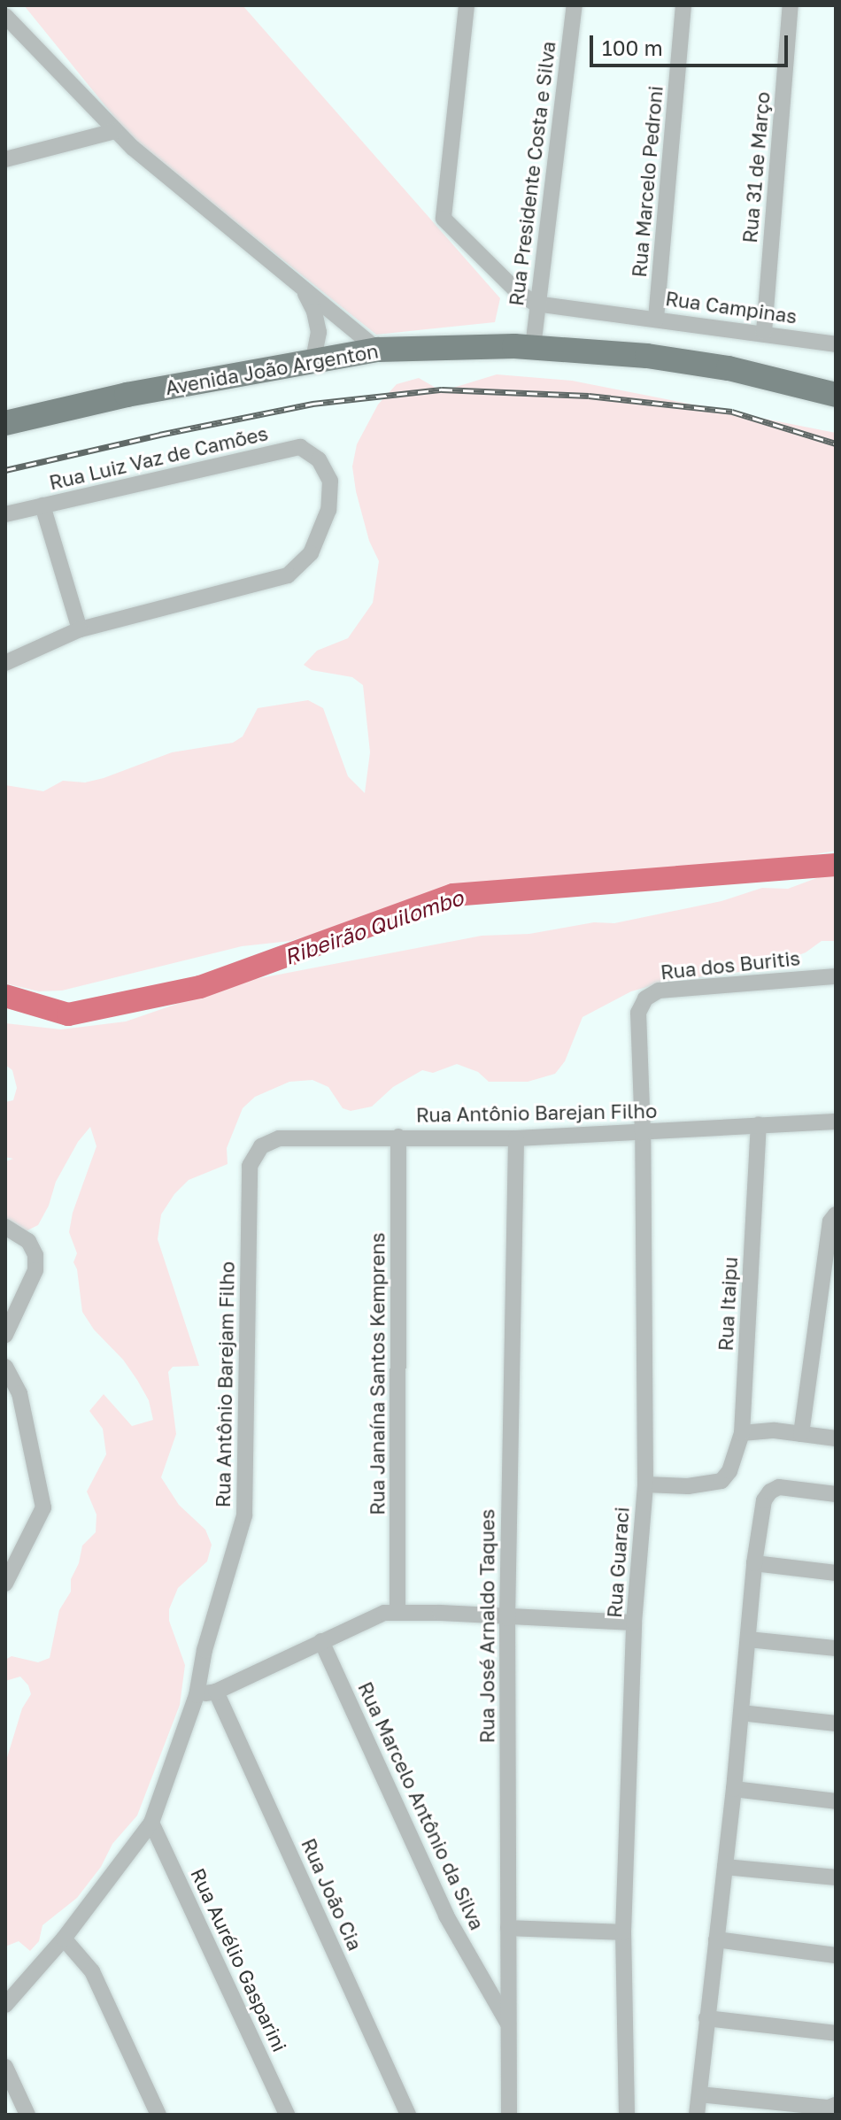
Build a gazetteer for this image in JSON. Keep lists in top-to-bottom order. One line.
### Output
{"streets":{"main road":["Avenida João Argenton"],"street":["Rua 31 de Março","Rua Presidente Costa e Silva","Rua Marcelo Pedroni","Rua Campinas","Rua Luiz Vaz de Camões","Rua dos Buritis","Rua Antônio Barejan Filho","Rua Itaipu","Rua Janaína Santos Kemprens","Rua Antônio Barejam Filho","Rua Guaraci","Rua José Arnaldo Taques","Rua Marcelo Antônio da Silva","Rua João Cia","Rua Aurélio Gasparini"]},"crossings":[["Rua 31 de Março","Rua Campinas"],["Rua Presidente Costa e Silva","Rua Campinas"],["Rua Presidente Costa e Silva","Avenida João Argenton"],["Rua Marcelo Pedroni","Rua Campinas"],["Rua dos Buritis","Rua Guaraci"],["Rua Antônio Barejan Filho","Rua Itaipu"],["Rua Antônio Barejan Filho","Rua Janaína Santos Kemprens"],["Rua Antônio Barejan Filho","Rua Antônio Barejam Filho"],["Rua Antônio Barejan Filho","Rua Guaraci"],["Rua Antônio Barejan Filho","Rua José Arnaldo Taques"],["Rua Itaipu","Rua Guaraci"],["Rua Antônio Barejam Filho","Rua Aurélio Gasparini"],["Rua José Arnaldo Taques","Rua Marcelo Antônio da Silva"]],"water":["Ribeirão Quilombo"],"scale_bar":"100 m"}
